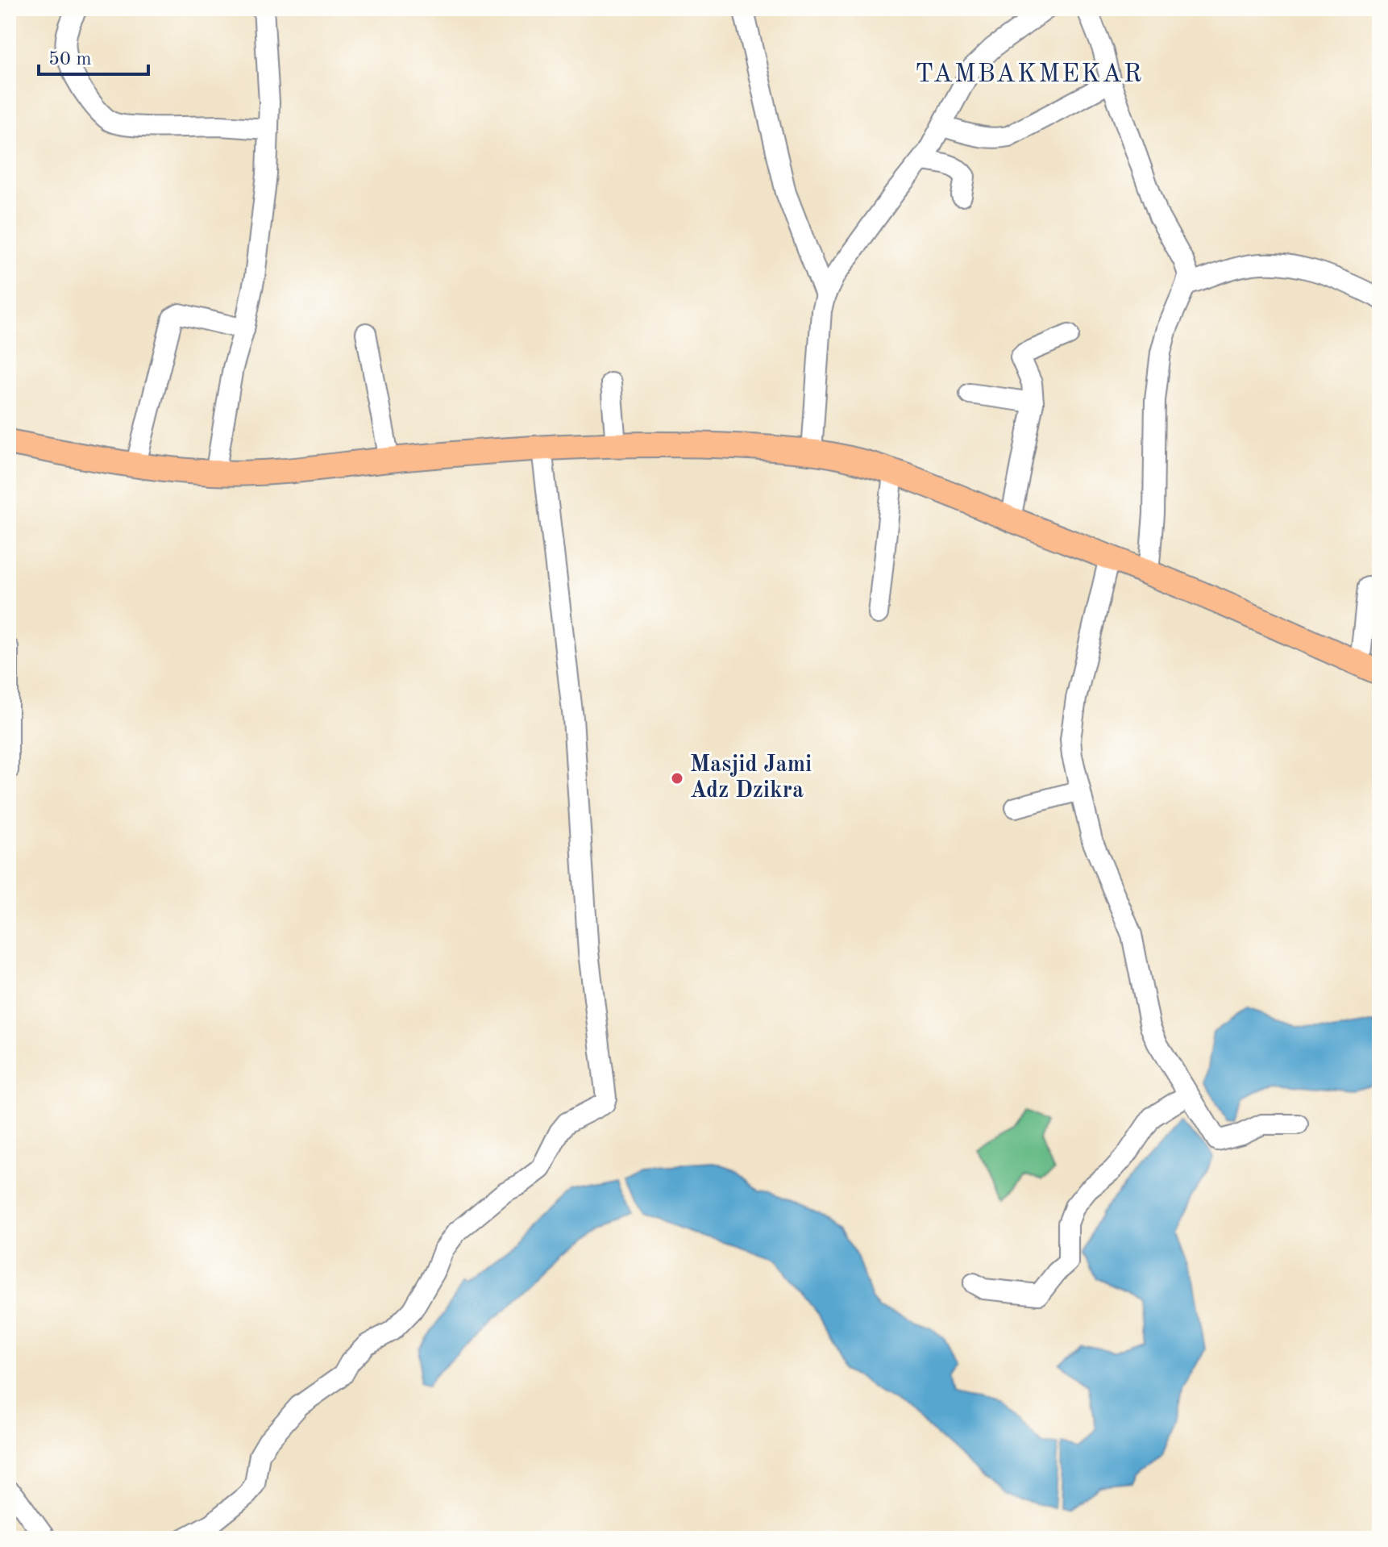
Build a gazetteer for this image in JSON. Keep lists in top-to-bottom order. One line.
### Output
{"districts":["TAMBAKMEKAR"],"places":["Masjid Jami Adz Dzikra"],"scale_bar":"50 m"}
